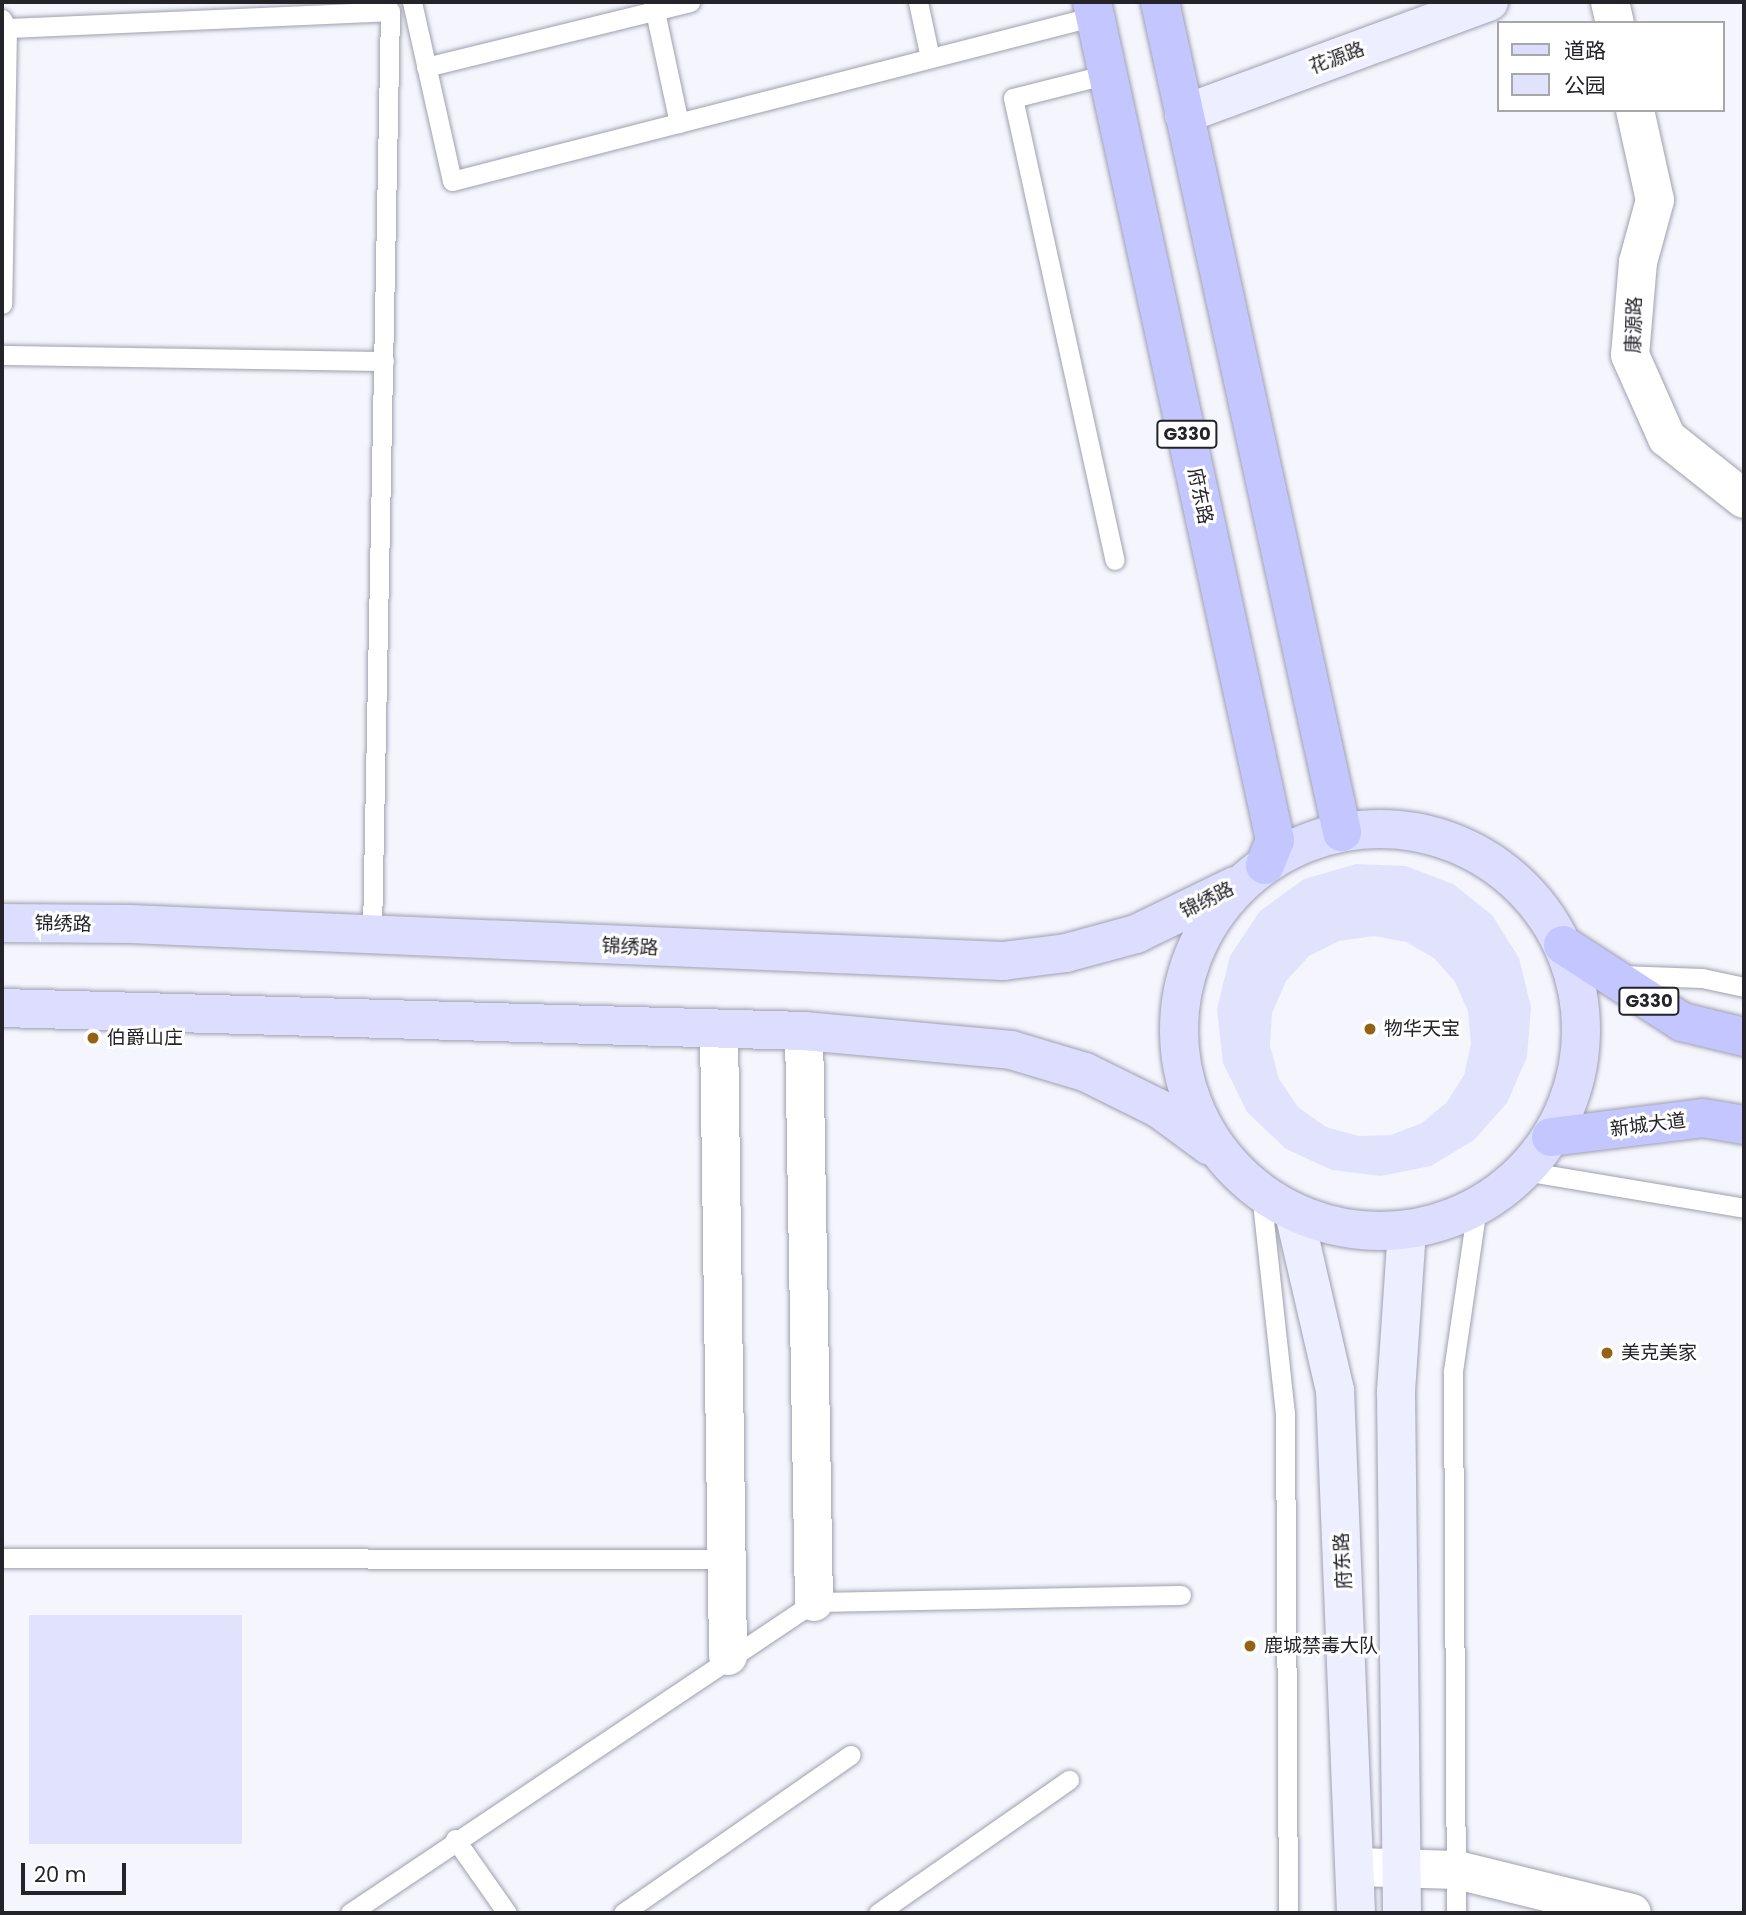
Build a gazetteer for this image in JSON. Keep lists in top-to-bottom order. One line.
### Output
{"streets":{"highway":["G330","府东路","新城大道"],"main road":["花源路","锦绣路"],"street":["康源路"]},"crossings":[["府东路","锦绣路"]],"places":["物华天宝","伯爵山庄","美克美家","鹿城禁毒大队"],"legend":["道路","公园"],"scale_bar":"20 m"}
